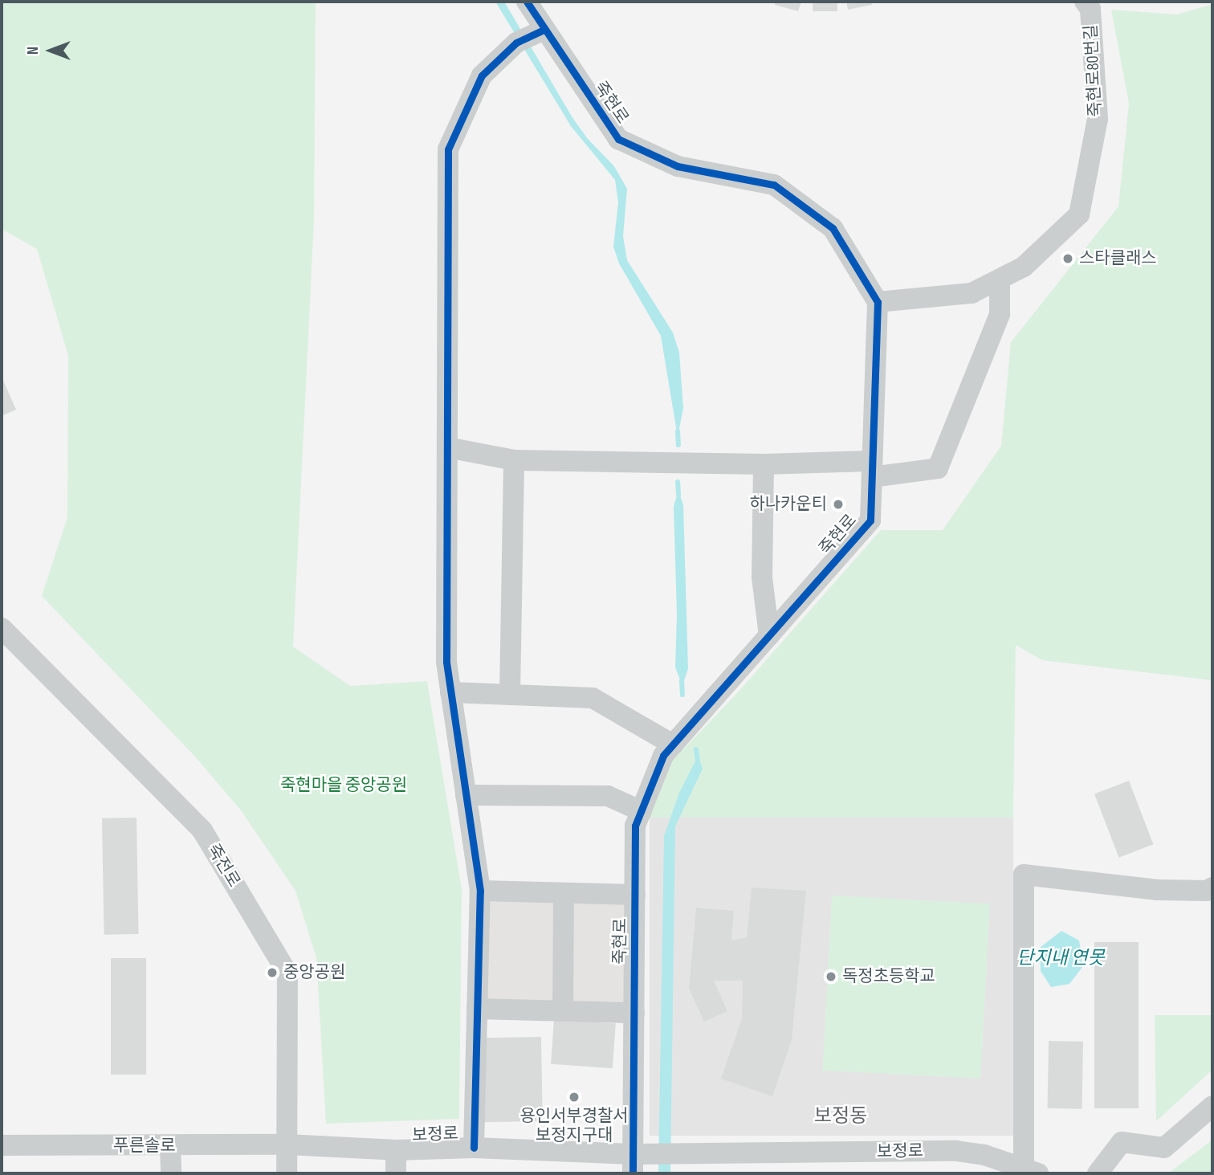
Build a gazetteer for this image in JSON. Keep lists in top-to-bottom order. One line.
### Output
{"streets":{"street":["죽현로80번길","죽현로","죽전로","보정로","푸른솔로"]},"crossings":[["죽현로80번길","죽현로"],["죽현로","보정로"],["죽전로","보정로"],["죽전로","푸른솔로"],["보정로","푸른솔로"]],"districts":["보정동"],"water":["단지내 연못"],"parks":["죽현마을 중앙공원"],"places":["스타클래스","하나카운티","중앙공원","독정초등학교","용인서부경찰서 보정지구대"],"north":"left"}
